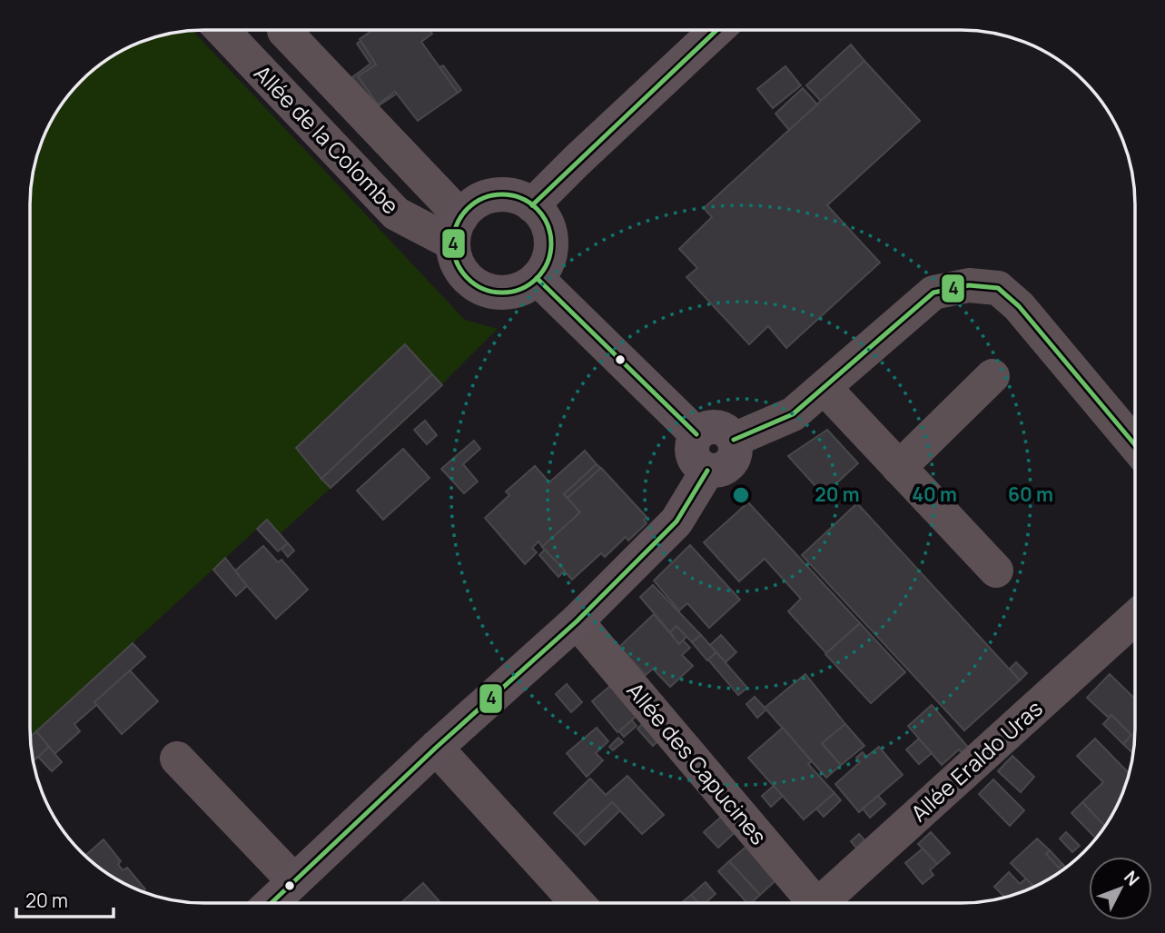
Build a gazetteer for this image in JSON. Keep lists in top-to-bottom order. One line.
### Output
{"streets":{"street":["Allée de la Colombe","Allée Eraldo Uras","Allée des Capucines"]},"lines":["transit line 4"],"scale_bar":"20 m","north":"top right","rings":["20 m","40 m","60 m"]}
